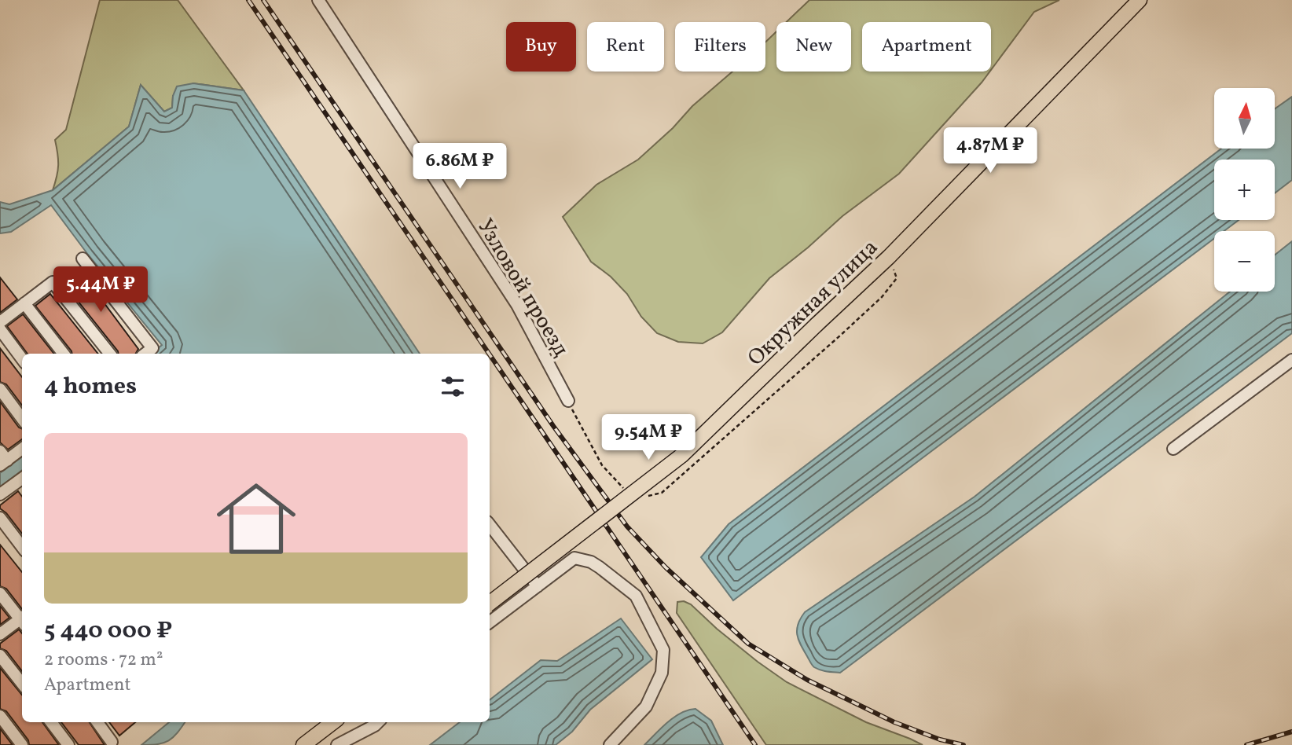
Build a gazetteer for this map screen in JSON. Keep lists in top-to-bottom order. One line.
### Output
{"streets":{"main road":["Окружная улица"],"street":["Узловой проезд"]},"north":"top","page":{"chip":["Buy","Rent","Filters","New","Apartment"],"map_buttons":["+","−"],"price":["4.87M ₽","6.86M ₽","5.44M ₽","9.54M ₽"],"heading":"4 homes","list":[{"name":"5 440 000 ₽","note":"2 rooms · 72 m² · Apartment"}]}}
